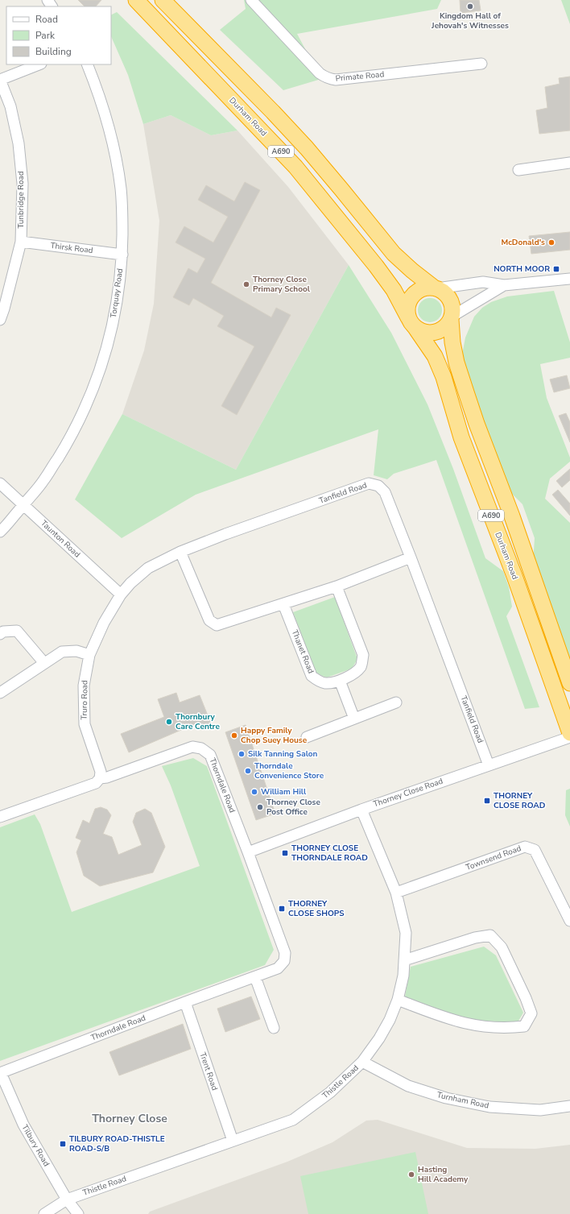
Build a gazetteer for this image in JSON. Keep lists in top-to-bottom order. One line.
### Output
{"streets":{"highway":["Durham Road","A690"],"street":["Primate Road","Tunbridge Road","Thirsk Road","Torquay Road","Tanfield Road","Taunton Road","Thanet Road","Truro Road","Thorndale Road","Thorney Close Road","Townsend Road","Trent Road","Thistle Road","Turnham Road","Tilbury Road"]},"crossings":[["Durham Road","A690"],["Tunbridge Road","Thirsk Road"],["Thirsk Road","Torquay Road"],["Torquay Road","Taunton Road"],["Tanfield Road","Taunton Road"],["Tanfield Road","Truro Road"],["Tanfield Road","Thorney Close Road"],["Truro Road","Thorndale Road"],["Thorndale Road","Thorney Close Road"],["Thorndale Road","Trent Road"],["Thorndale Road","Tilbury Road"],["Thorney Close Road","Thistle Road"],["Townsend Road","Thistle Road"],["Trent Road","Thistle Road"],["Thistle Road","Turnham Road"],["Thistle Road","Tilbury Road"]],"districts":["Thorney Close"],"places":{"other":["Kingdom Hall of Jehovah's Witnesses","McDonald's","Thorney Close Primary School","Thornbury Care Centre","Happy Family Chop Suey House","Silk Tanning Salon","Thorndale Convenience Store","William Hill","Thorney Close Post Office","Hasting Hill Academy"],"transit":["NORTH MOOR","THORNEY CLOSE ROAD","THORNEY CLOSE THORNDALE ROAD","THORNEY CLOSE SHOPS","TILBURY ROAD-THISTLE ROAD-S/B"]},"legend":["Road","Park","Building"]}
